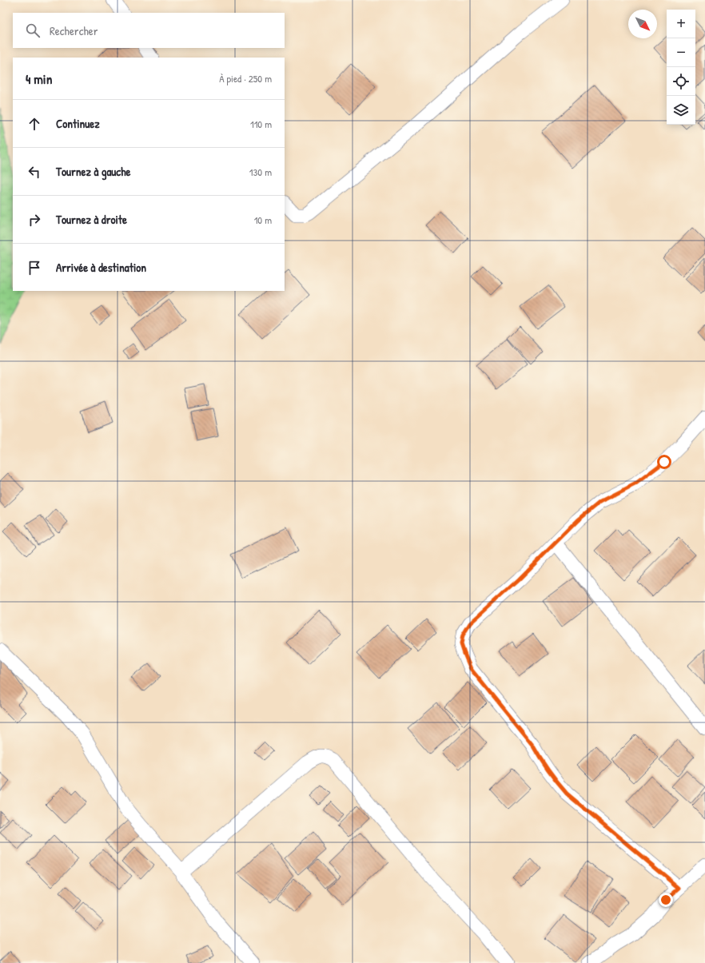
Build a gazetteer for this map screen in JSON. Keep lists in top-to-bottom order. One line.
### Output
{"north":"bottom right","page":{"map_buttons":["+","−"],"search":"Rechercher","heading":["4 min","À pied · 250 m"],"list":[["Continuez","110 m"],["Tournez à gauche","130 m"],["Tournez à droite","10 m"],"Arrivée à destination"]}}
